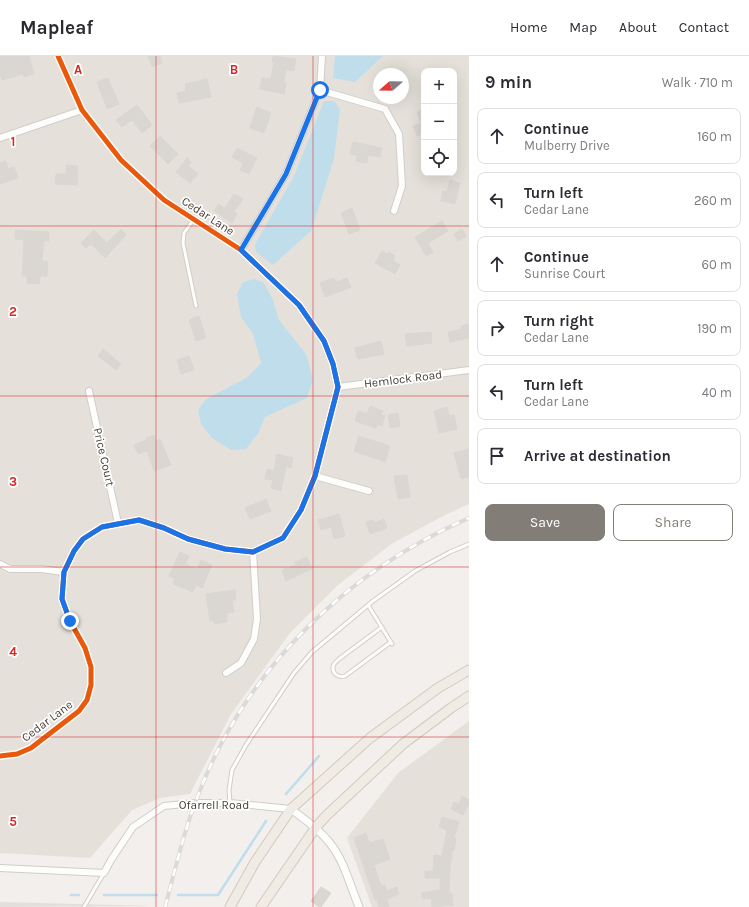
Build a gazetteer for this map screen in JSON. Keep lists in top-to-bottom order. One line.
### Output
{"streets":{"street":["Cedar Lane","Hemlock Road","Price Court","Ofarrell Road"]},"crossings":[["Cedar Lane","Hemlock Road"],["Cedar Lane","Price Court"]],"north":"left","page":{"header":"Mapleaf","nav":["Home","Map","About","Contact"],"heading":["9 min","Walk · 710 m"],"map_buttons":["+","−"],"list":[["Continue","Mulberry Drive","160 m"],["Turn left","Cedar Lane","260 m"],["Continue","Sunrise Court","60 m"],["Turn right","Cedar Lane","190 m"],["Turn left","Cedar Lane","40 m"],"Arrive at destination"],"buttons":["Save","Share"]},"grid":{"columns":["A","B"],"rows":["1","2","3","4","5"]}}
